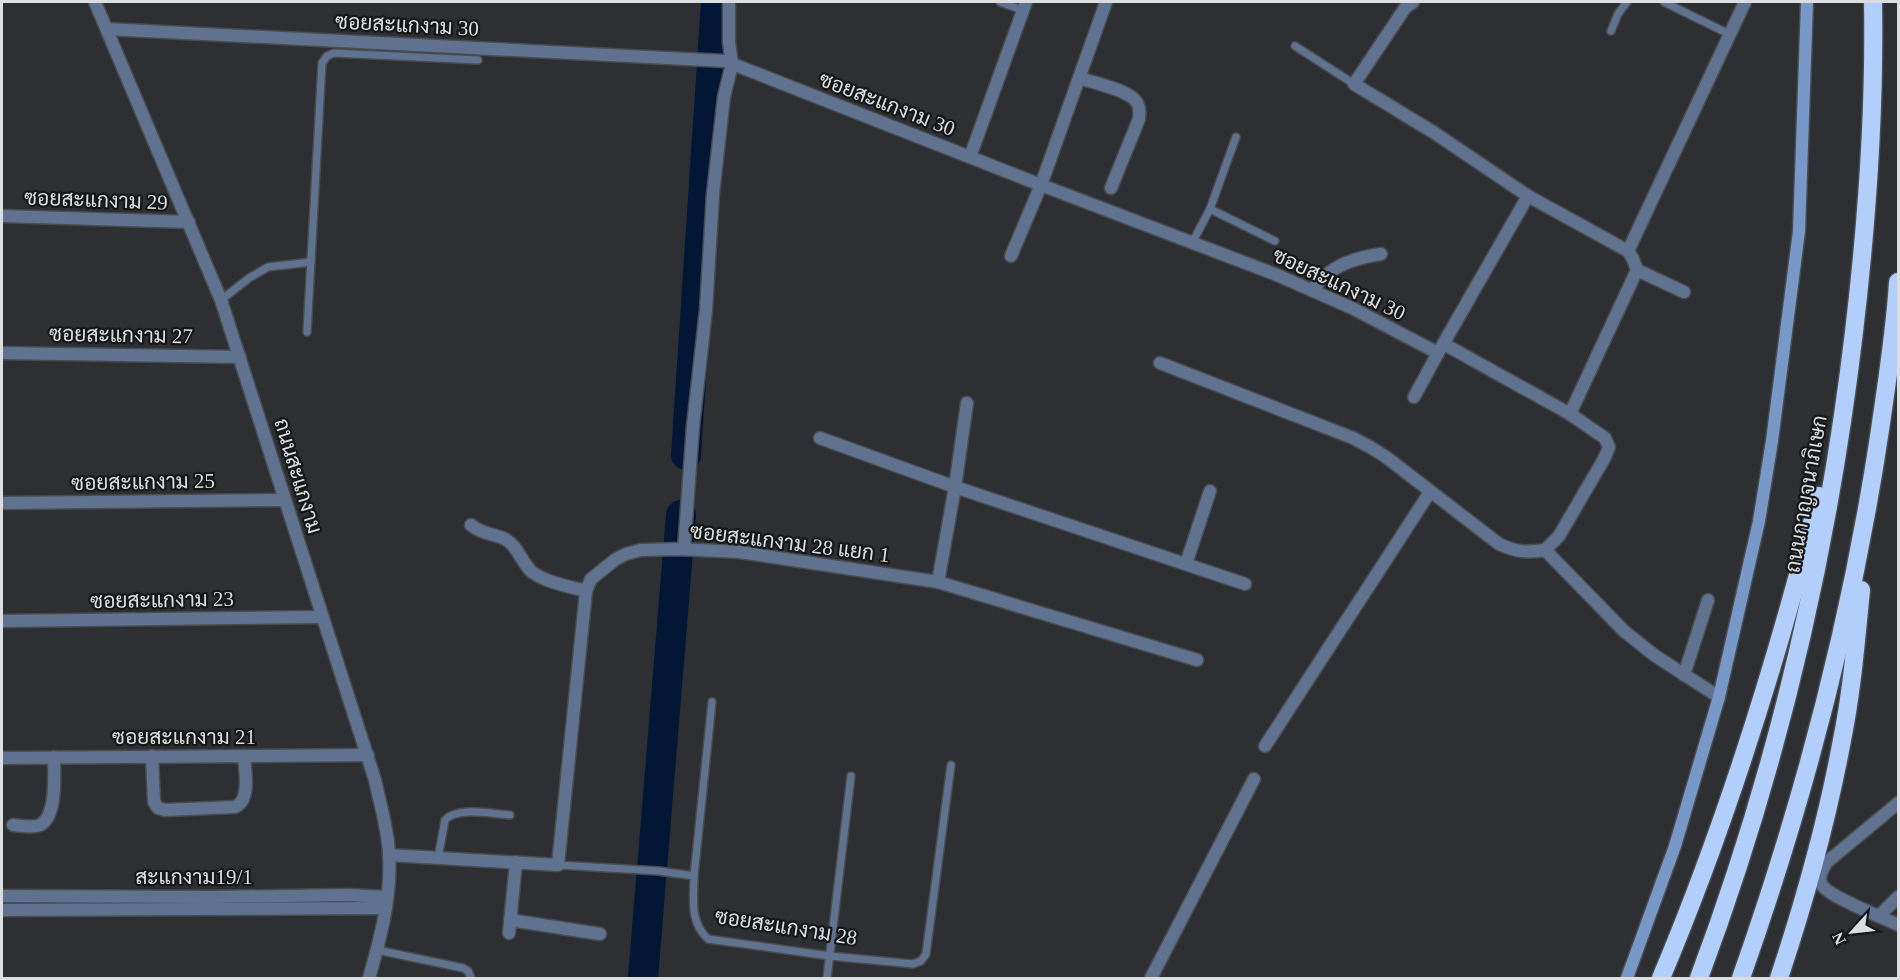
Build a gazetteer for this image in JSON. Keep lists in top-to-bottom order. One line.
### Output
{"streets":{"highway":["ถนนกาญจนาภิเษก"],"street":["ซอยสะแกงาม 30","ซอยสะแกงาม 29","ซอยสะแกงาม 27","ถนนสะแกงาม","ซอยสะแกงาม 25","ซอยสะแกงาม 28 แยก 1","ซอยสะแกงาม 23","ซอยสะแกงาม 21","สะแกงาม19/1"],"lane":["ซอยสะแกงาม 28"]},"crossings":[["ซอยสะแกงาม 30","ถนนสะแกงาม"],["ซอยสะแกงาม 29","ถนนสะแกงาม"],["ซอยสะแกงาม 27","ถนนสะแกงาม"],["ถนนสะแกงาม","ซอยสะแกงาม 25"],["ถนนสะแกงาม","ซอยสะแกงาม 23"],["ถนนสะแกงาม","ซอยสะแกงาม 21"],["ถนนสะแกงาม","สะแกงาม19/1"]],"north":"bottom left"}
